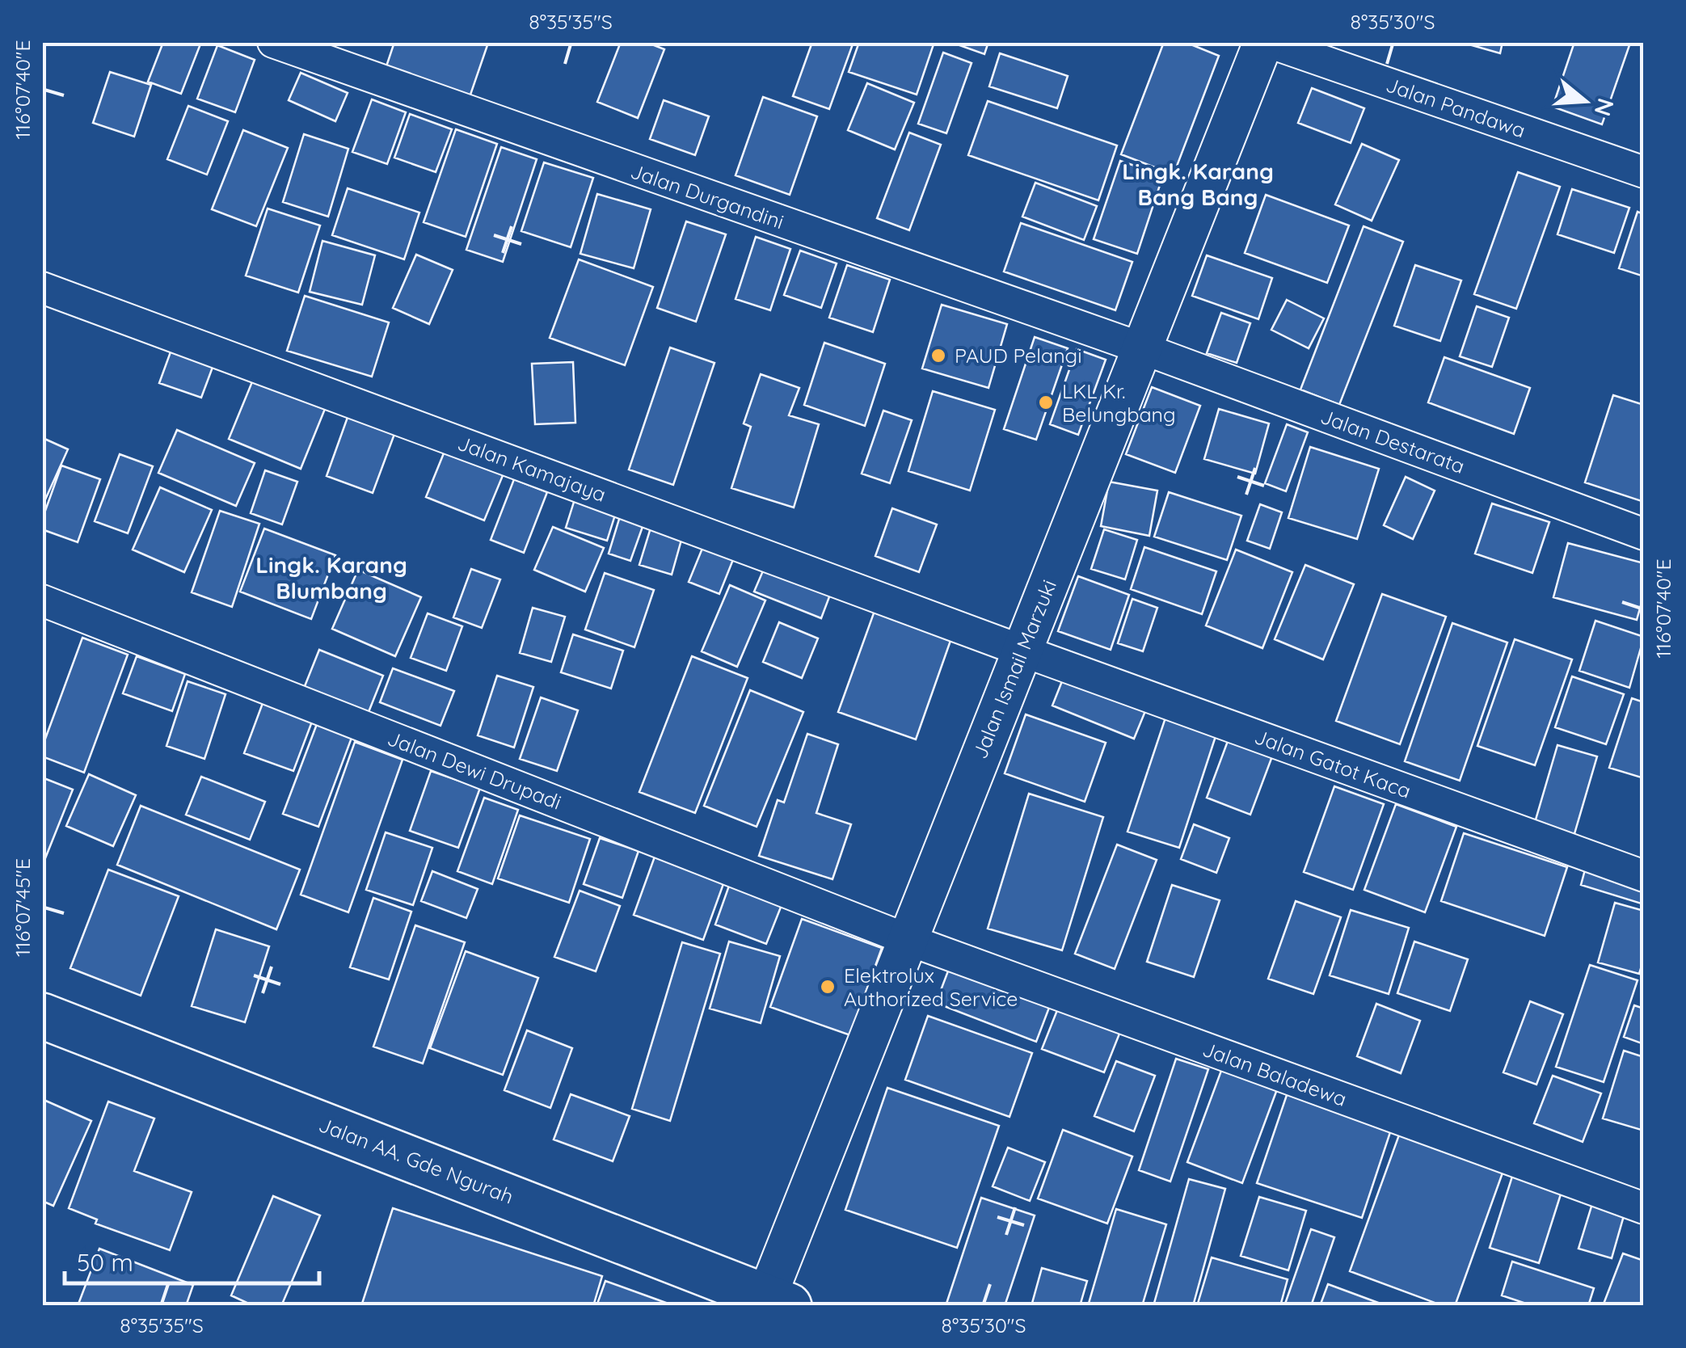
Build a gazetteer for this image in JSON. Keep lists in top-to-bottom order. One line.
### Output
{"streets":{"main road":["Jalan AA. Gde Ngurah"],"street":["Jalan Pandawa","Jalan Durgandini","Jalan Destarata","Jalan Kamajaya","Jalan Ismail Marzuki","Jalan Gatot Kaca","Jalan Dewi Drupadi","Jalan Baladewa"]},"crossings":[["Jalan Pandawa","Jalan Ismail Marzuki"],["Jalan Durgandini","Jalan Destarata"],["Jalan Durgandini","Jalan Ismail Marzuki"],["Jalan Destarata","Jalan Ismail Marzuki"],["Jalan Kamajaya","Jalan Ismail Marzuki"],["Jalan Kamajaya","Jalan Gatot Kaca"],["Jalan Ismail Marzuki","Jalan Gatot Kaca"],["Jalan Ismail Marzuki","Jalan Dewi Drupadi"],["Jalan Ismail Marzuki","Jalan Baladewa"],["Jalan Ismail Marzuki","Jalan AA. Gde Ngurah"],["Jalan Dewi Drupadi","Jalan Baladewa"]],"districts":["Lingk. Karang Bang Bang","Lingk. Karang Blumbang"],"places":["PAUD Pelangi","LKL Kr. Belungbang","Elektrolux Authorized Service"],"scale_bar":"50 m","north":"right","coordinates":["8°35'35\"S","8°35'30\"S","116°07'40\"E","116°07'45\"E"]}
